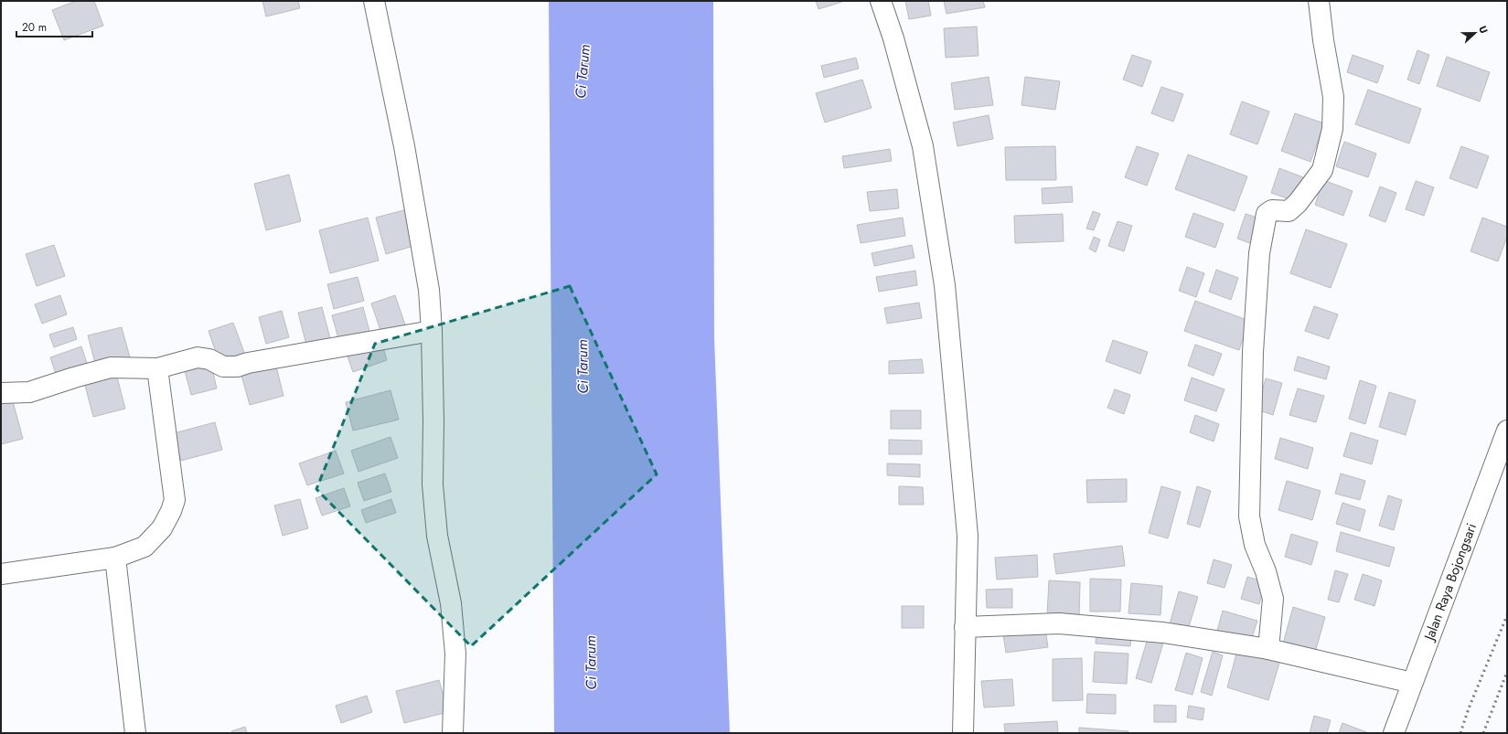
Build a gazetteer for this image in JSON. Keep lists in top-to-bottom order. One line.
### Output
{"streets":{"street":["Jalan Raya Bojongsari"]},"water":["Ci Tarum"],"scale_bar":"20 m","north":"right"}
